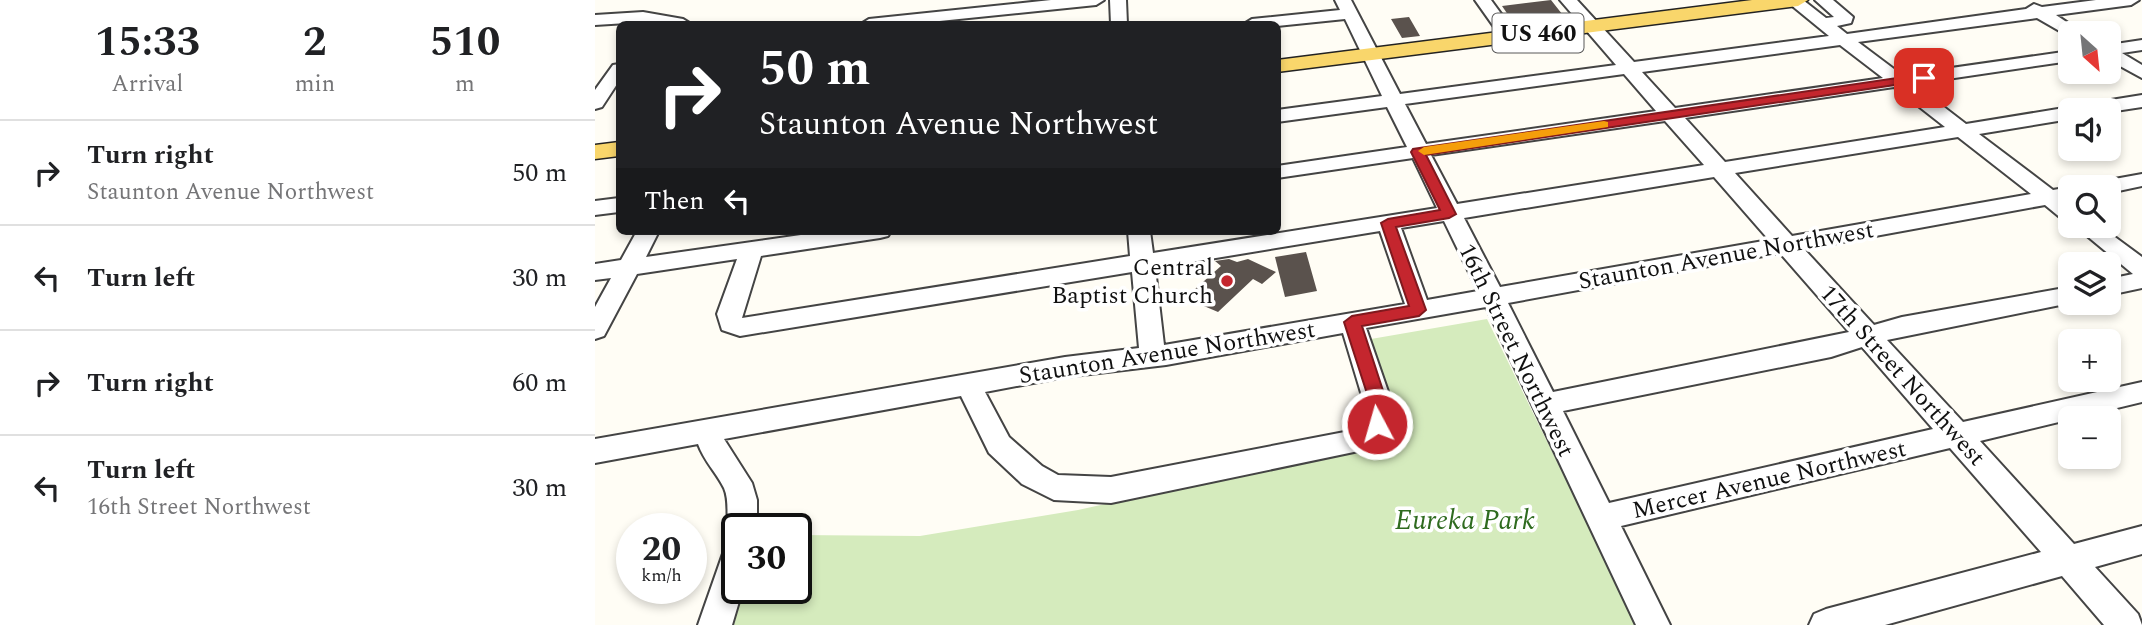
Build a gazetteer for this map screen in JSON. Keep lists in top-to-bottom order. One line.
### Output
{"streets":{"main road":["US 460"],"street":["Staunton Avenue Northwest","16th Street Northwest","17th Street Northwest","Mercer Avenue Northwest"]},"crossings":[["US 460","16th Street Northwest"],["US 460","17th Street Northwest"],["Staunton Avenue Northwest","16th Street Northwest"],["Staunton Avenue Northwest","17th Street Northwest"],["16th Street Northwest","Mercer Avenue Northwest"],["17th Street Northwest","Mercer Avenue Northwest"]],"parks":["Eureka Park"],"places":["Central Baptist Church"],"north":"bottom right","page":{"eta":["15:33","Arrival","2","min","510","m"],"map_buttons":["+","−"],"turn":["50 m","Staunton Avenue Northwest"],"list":[{"name":"Turn right","note":"Staunton Avenue Northwest","value":"50 m"},{"name":"Turn left","value":"30 m"},{"name":"Turn right","value":"60 m"},{"name":"Turn left","note":"16th Street Northwest","value":"30 m"}],"then":"Then","speed":"20 km/h","limit":"30"}}
